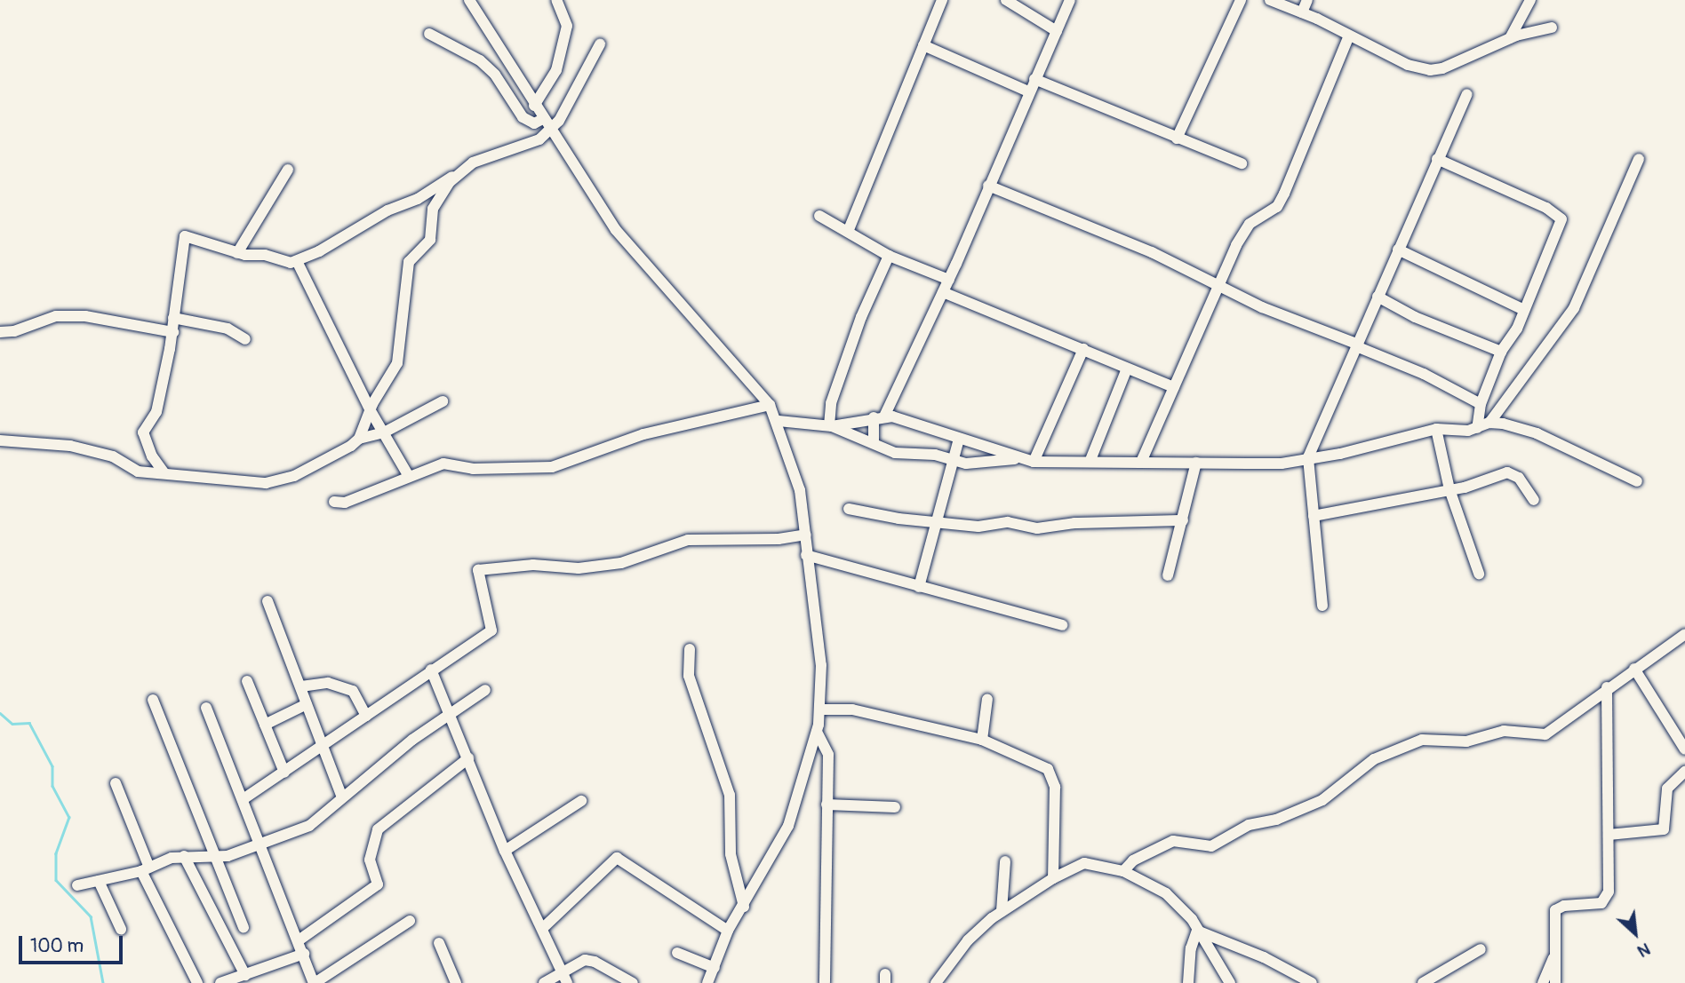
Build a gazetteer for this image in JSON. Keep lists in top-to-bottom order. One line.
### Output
{"scale_bar":"100 m","north":"bottom right"}
